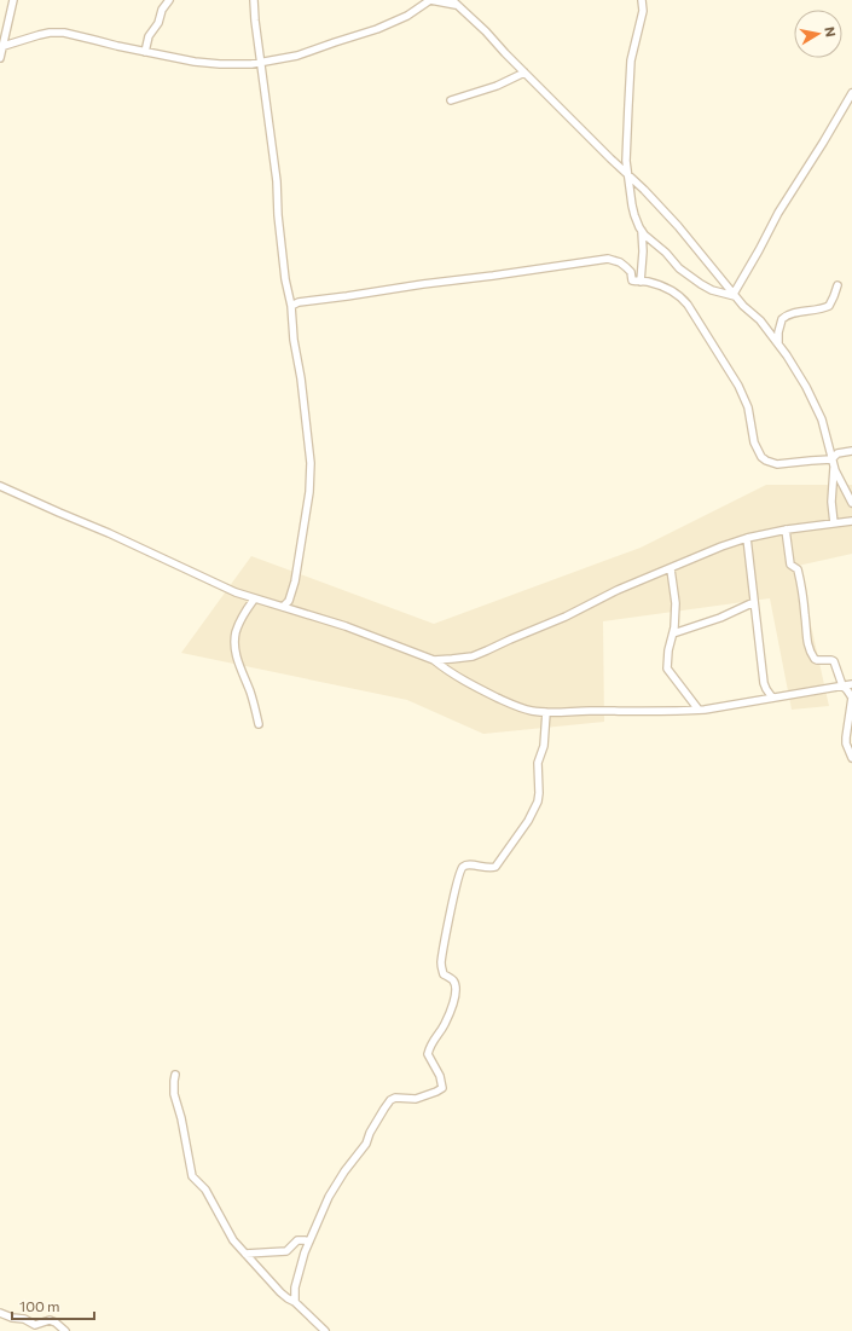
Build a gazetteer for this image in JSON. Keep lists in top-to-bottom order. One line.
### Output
{"scale_bar":"100 m","north":"right"}
